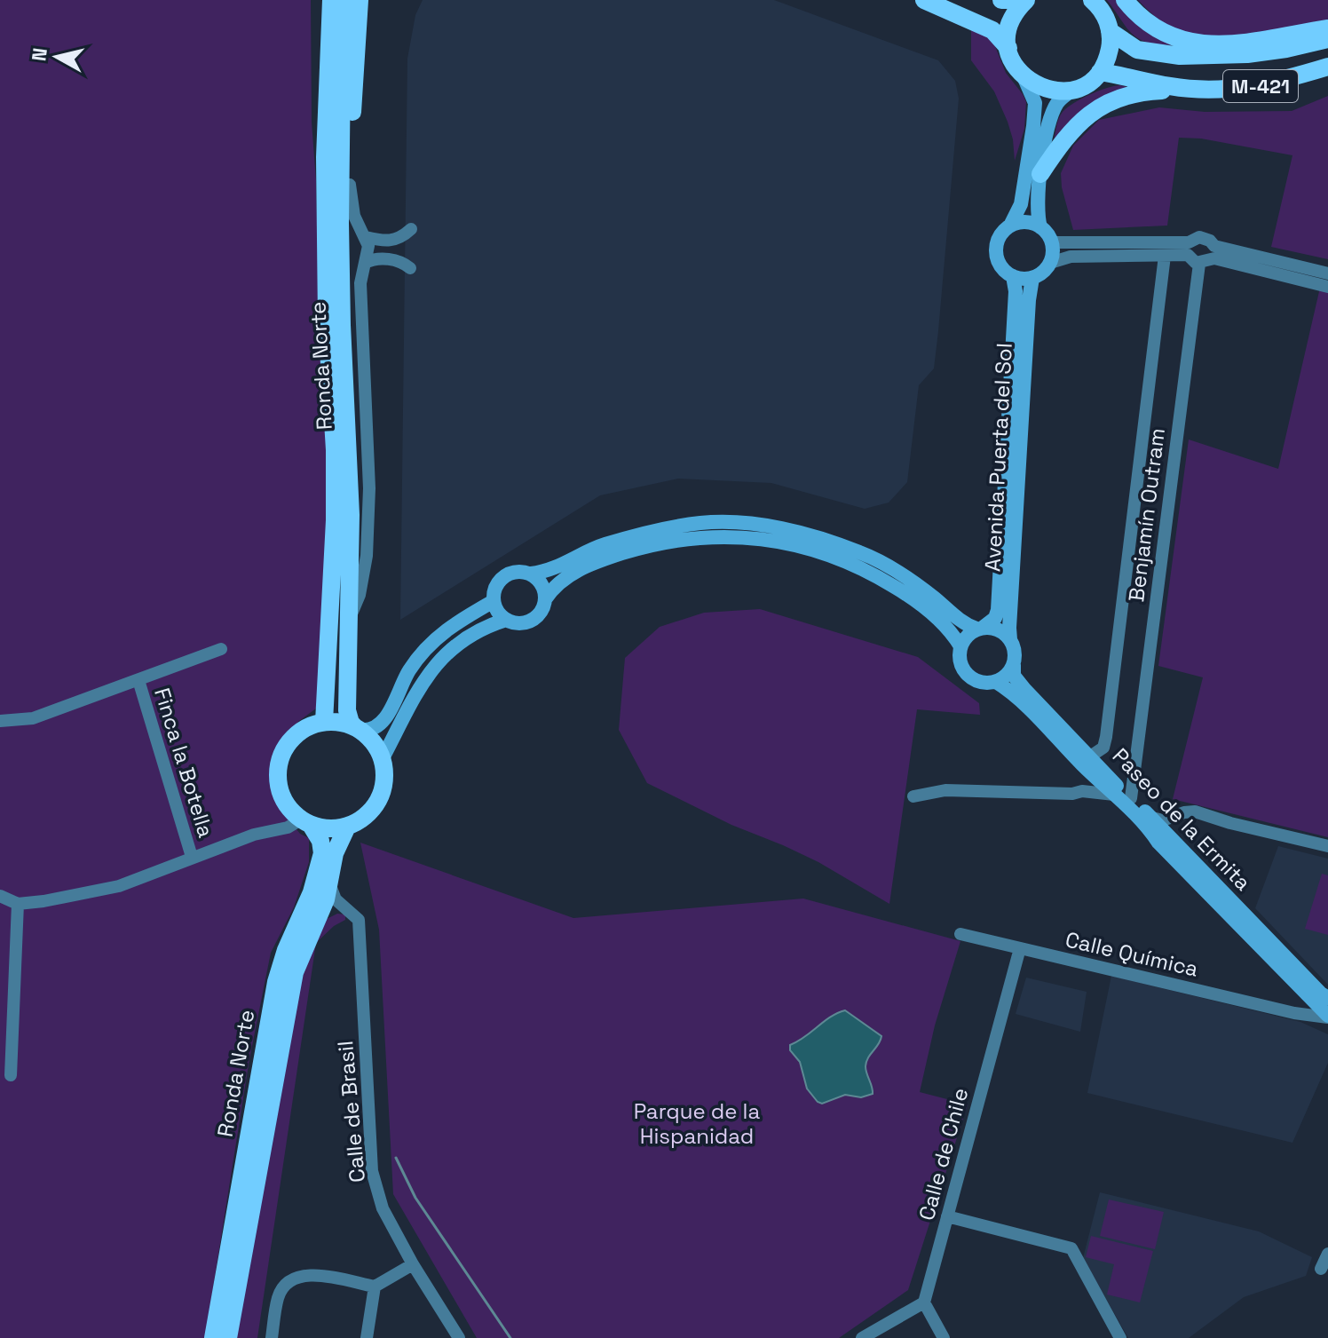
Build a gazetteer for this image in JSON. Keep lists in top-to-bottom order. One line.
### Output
{"streets":{"main road":["M-421","Ronda Norte","Avenida Puerta del Sol","Paseo de la Ermita"],"street":["Benjamín Outram","Finca la Botella","Calle Química","Calle de Brasil","Calle de Chile"]},"crossings":[["Ronda Norte","Finca la Botella"],["Ronda Norte","Calle de Brasil"],["Avenida Puerta del Sol","Paseo de la Ermita"],["Benjamín Outram","Paseo de la Ermita"],["Paseo de la Ermita","Calle Química"],["Calle Química","Calle de Chile"]],"parks":["Parque de la Hispanidad"],"north":"left"}
